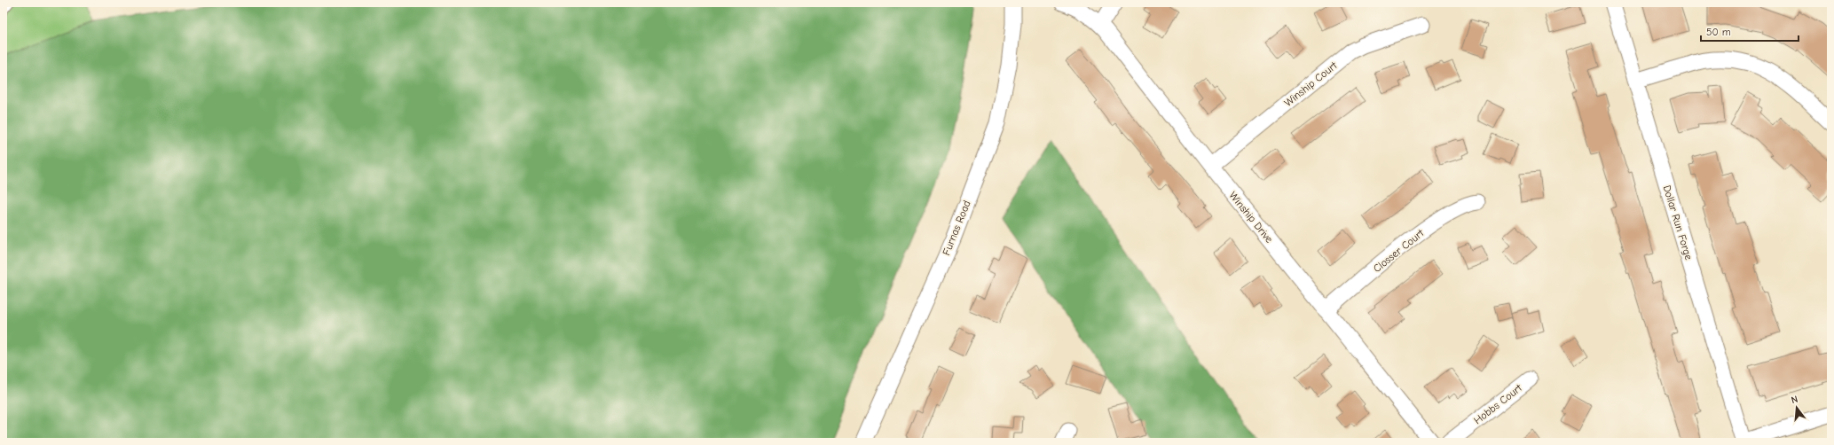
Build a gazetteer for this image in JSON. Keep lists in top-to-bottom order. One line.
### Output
{"streets":{"street":["Winship Court","Winship Drive","Dollar Run Forge","Furnas Road","Closser Court","Hobbs Court"]},"crossings":[["Winship Court","Winship Drive"],["Winship Drive","Closser Court"]],"scale_bar":"50 m","north":"top"}
